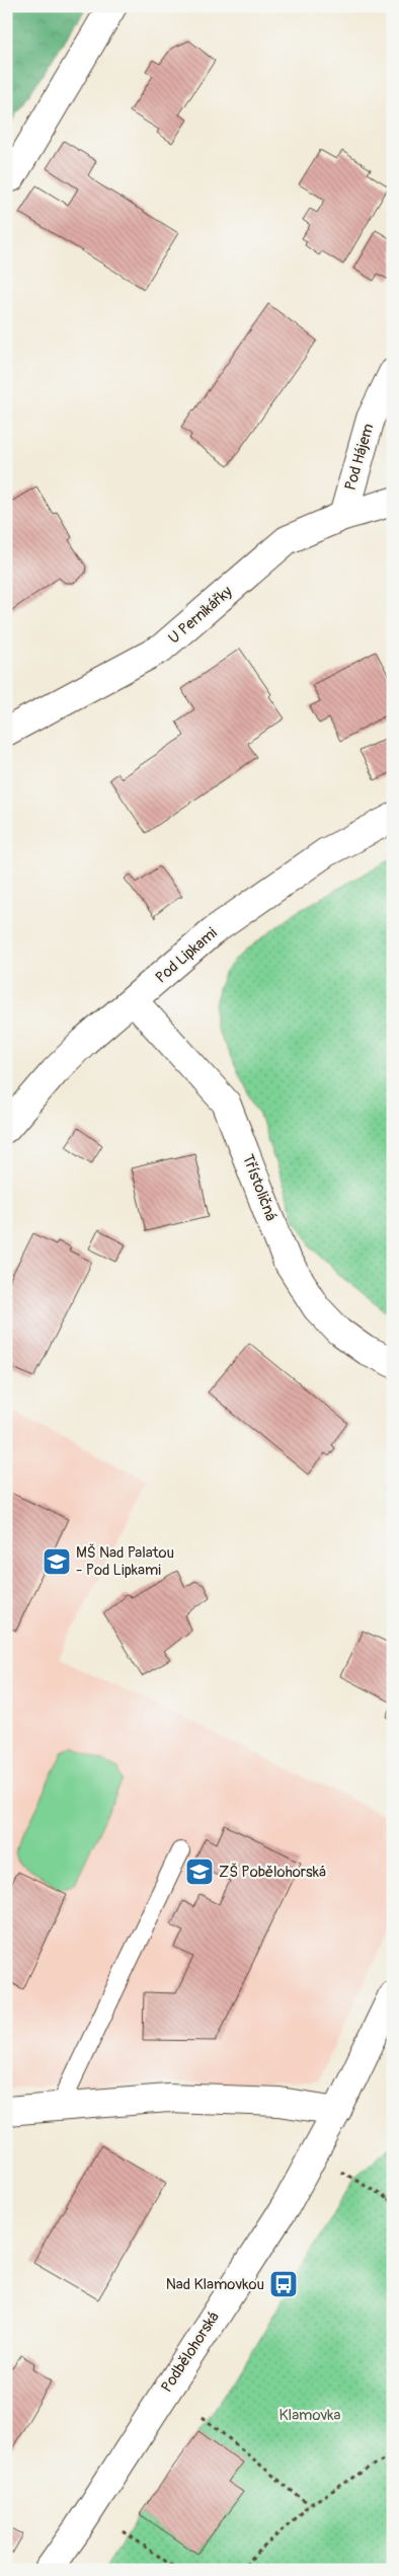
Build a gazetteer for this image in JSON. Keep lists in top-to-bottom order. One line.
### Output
{"streets":{"street":["Pod Hájem","U Pernikářky","Pod Lipkami","Třístoličná","Podbělohorská"]},"crossings":[["Pod Hájem","U Pernikářky"],["Pod Lipkami","Třístoličná"]],"parks":["Klamovka"],"places":{"school or university":["MŠ Nad Palatou - Pod Lipkami","ZŠ Pobělohorská"],"bus stop":["Nad Klamovkou"]}}
